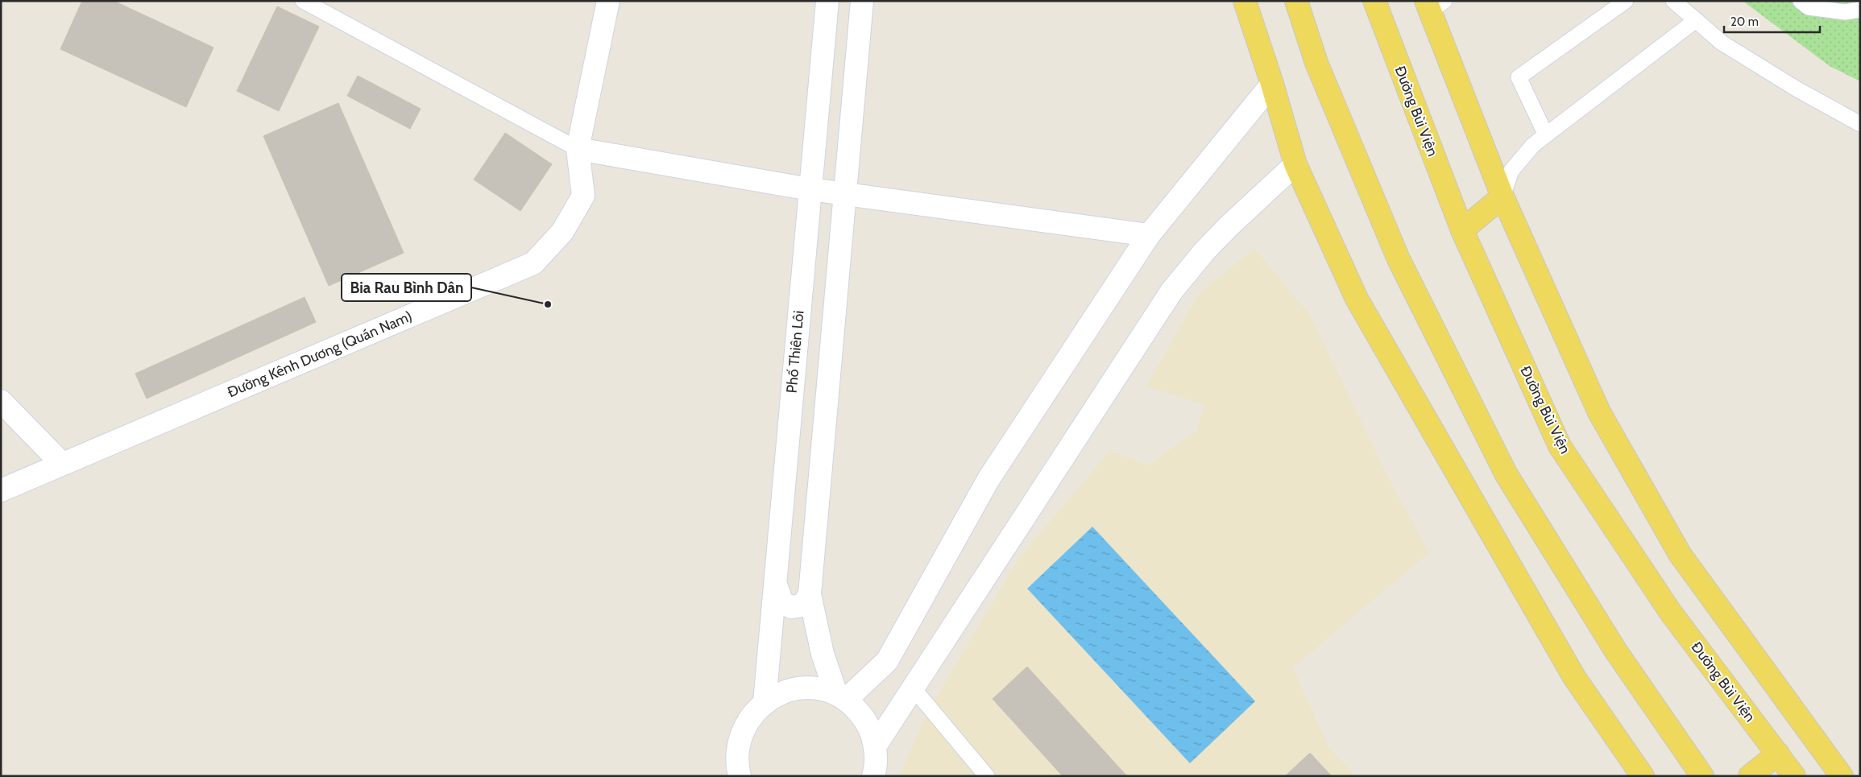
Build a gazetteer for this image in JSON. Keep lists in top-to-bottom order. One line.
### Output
{"streets":{"main road":["Đường Bùi Viện"],"street":["Phố Thiên Lôi","Đường Kênh Dương (Quán Nam)"]},"places":["Bia Rau Bình Dân"],"scale_bar":"20 m"}
